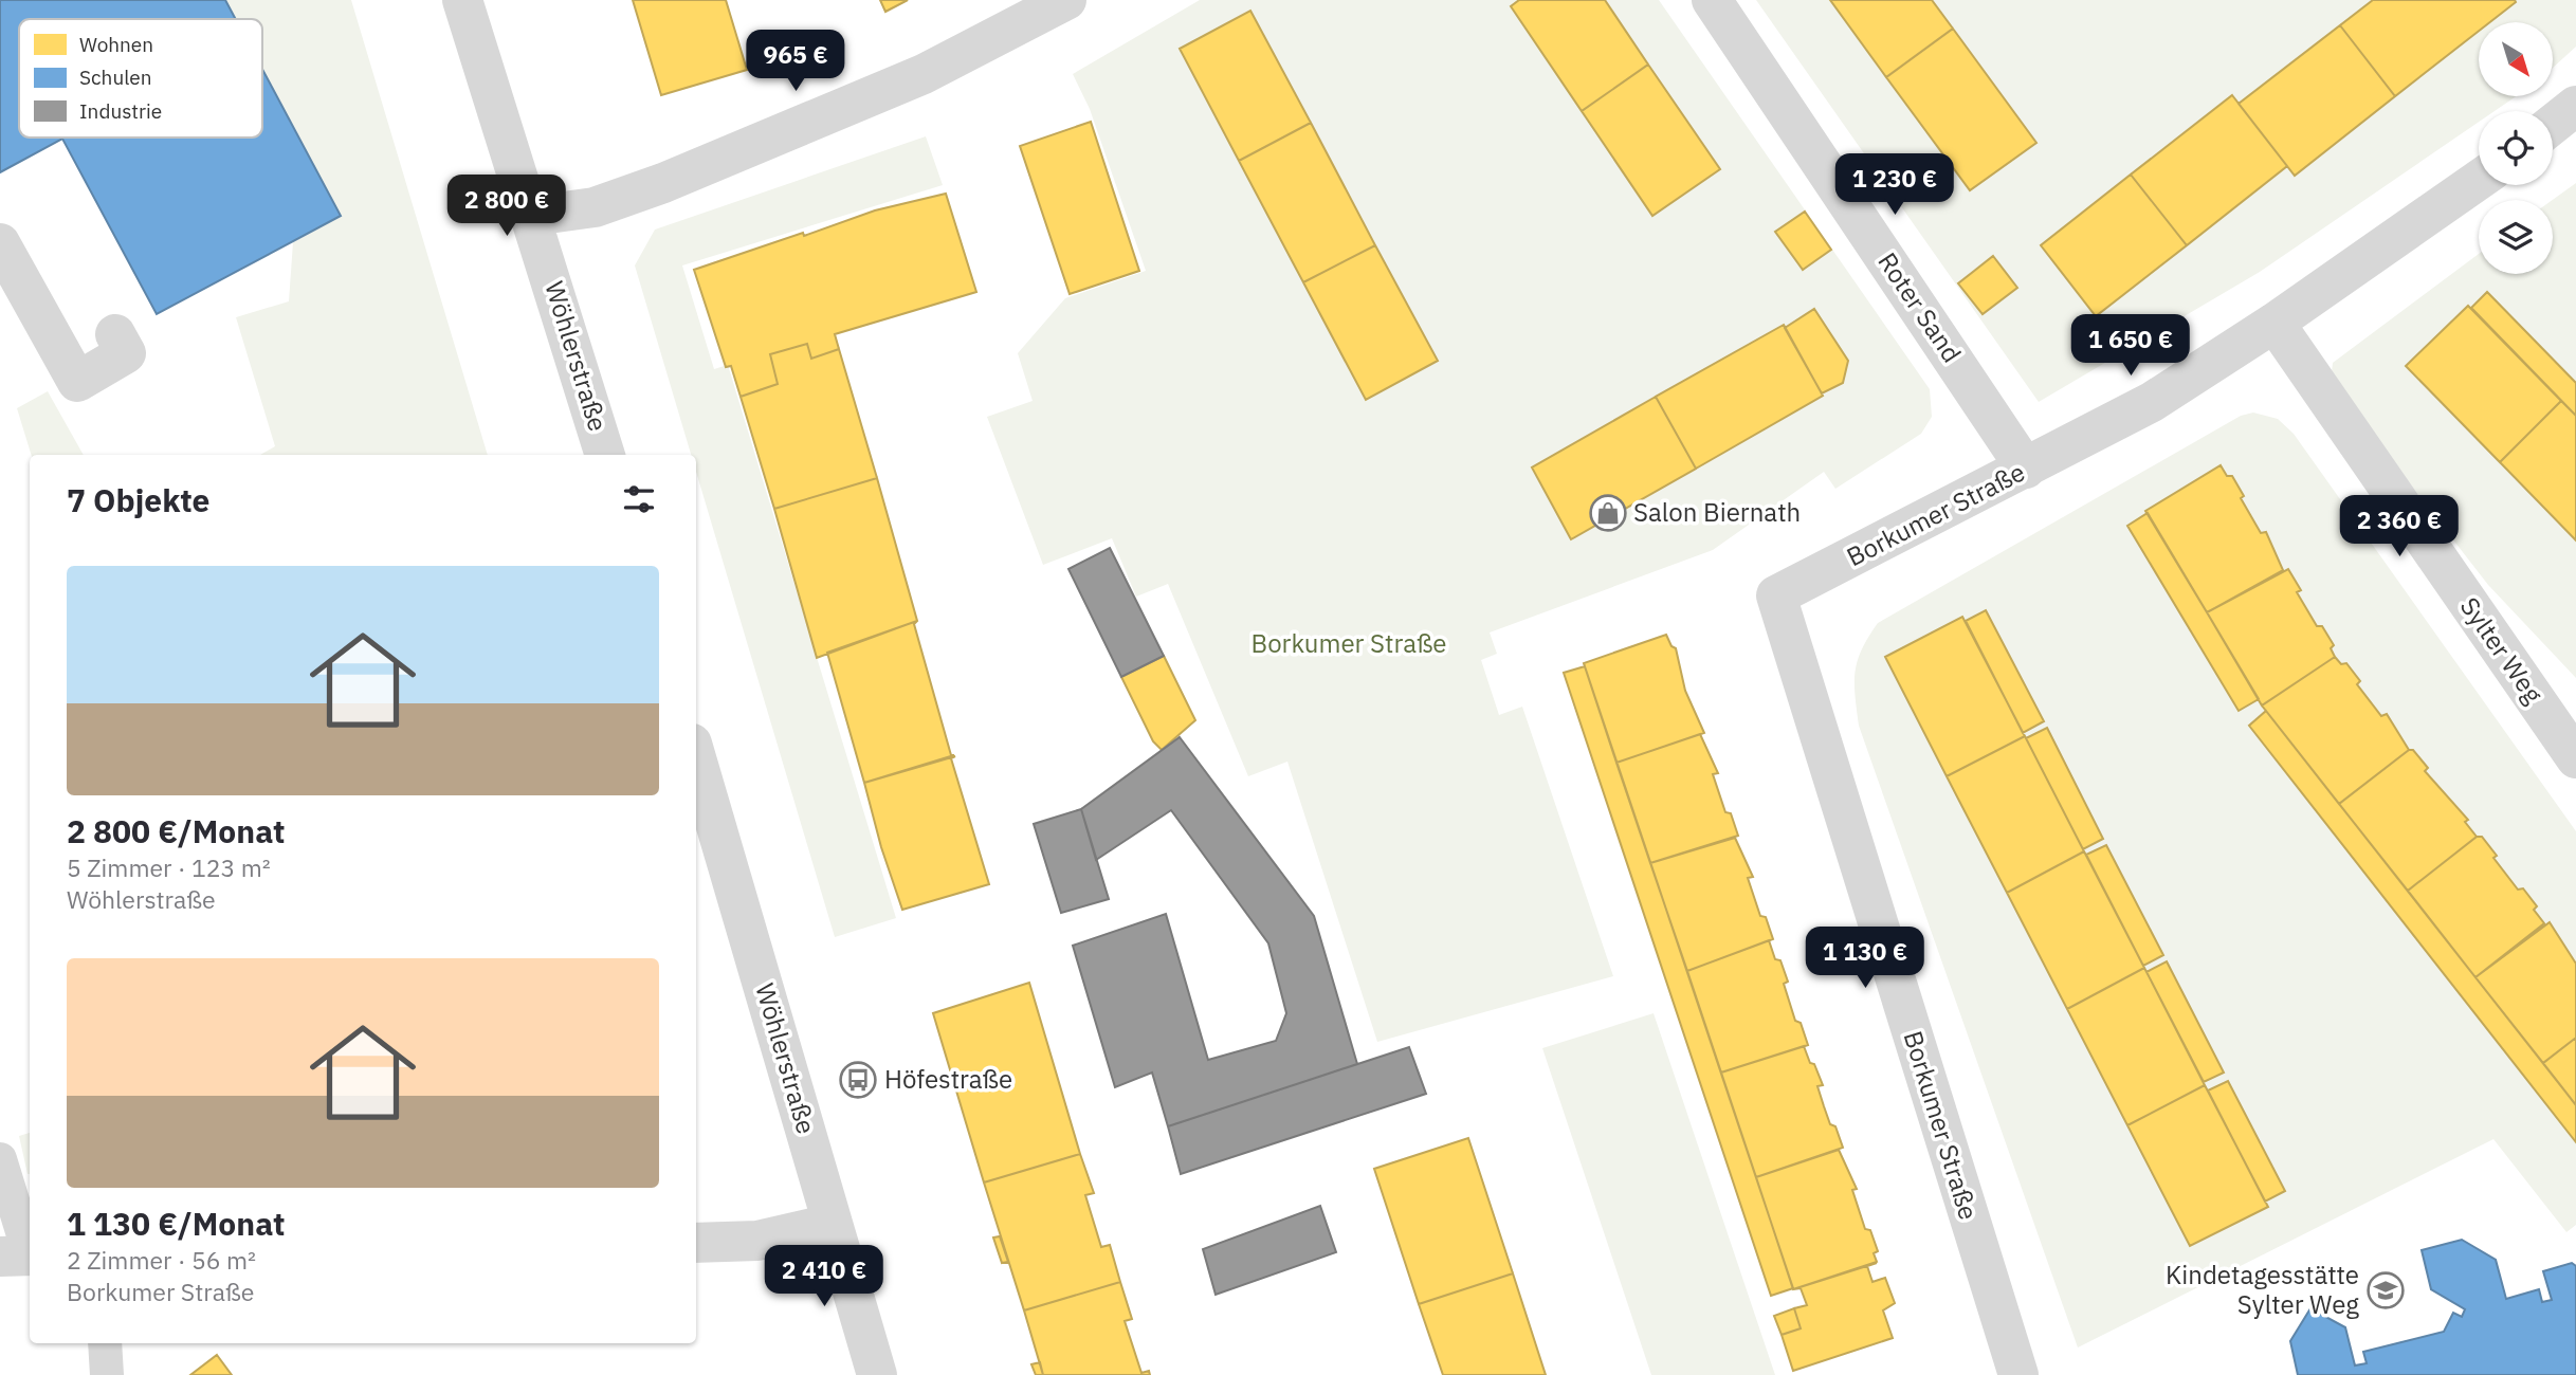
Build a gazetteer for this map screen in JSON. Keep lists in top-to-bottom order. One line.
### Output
{"streets":{"street":["Roter Sand","Wöhlerstraße","Borkumer Straße","Sylter Weg"]},"crossings":[["Roter Sand","Borkumer Straße"],["Borkumer Straße","Sylter Weg"]],"parks":["Borkumer Straße"],"places":{"shop":["Salon Biernath"],"bus stop":["Höfestraße"],"school or university":["Kindetagesstätte Sylter Weg"]},"legend":["Wohnen","Schulen","Industrie"],"north":"bottom right","page":{"price":["965 €","1 230 €","2 800 €","1 650 €","2 360 €","1 130 €","2 410 €"],"heading":"7 Objekte","list":[{"name":"2 800 €/Monat","note":"5 Zimmer · 123 m² · Wöhlerstraße"},{"name":"1 130 €/Monat","note":"2 Zimmer · 56 m² · Borkumer Straße"}]}}
